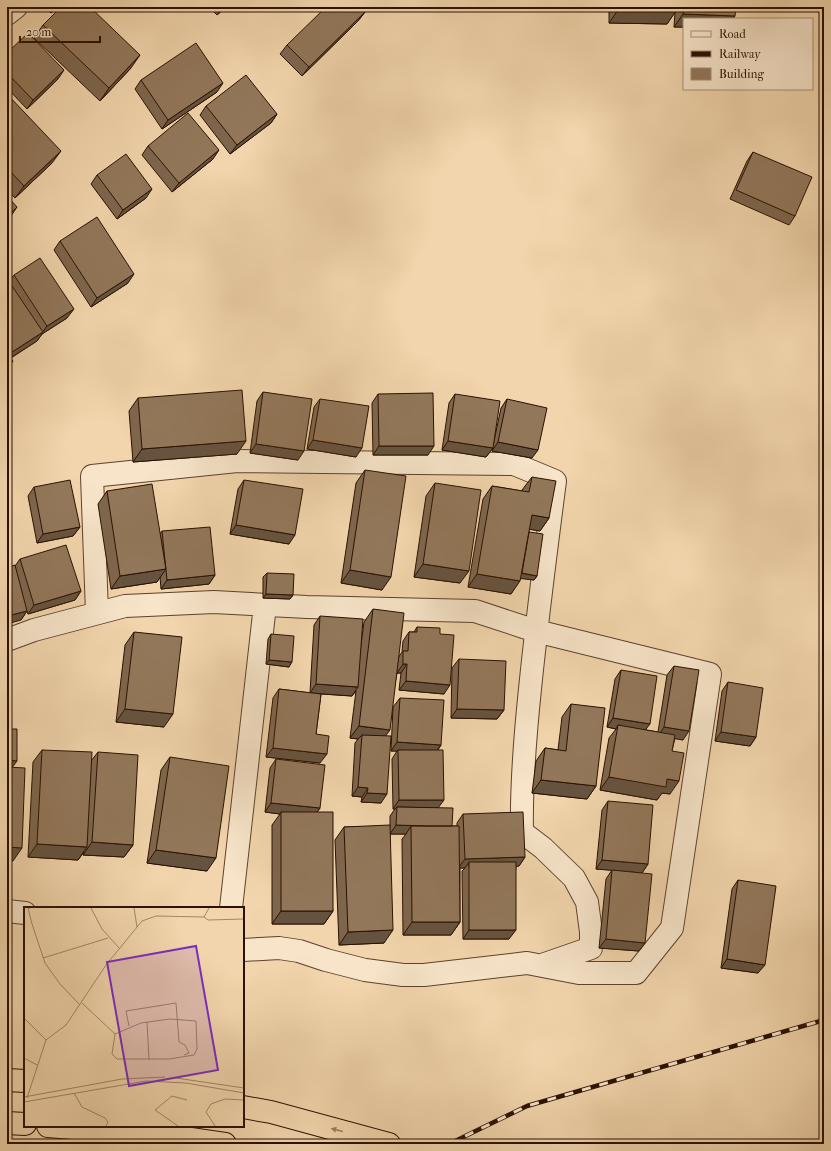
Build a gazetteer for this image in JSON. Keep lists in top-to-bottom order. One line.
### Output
{"legend":["Road","Railway","Building"],"scale_bar":"20 m"}
